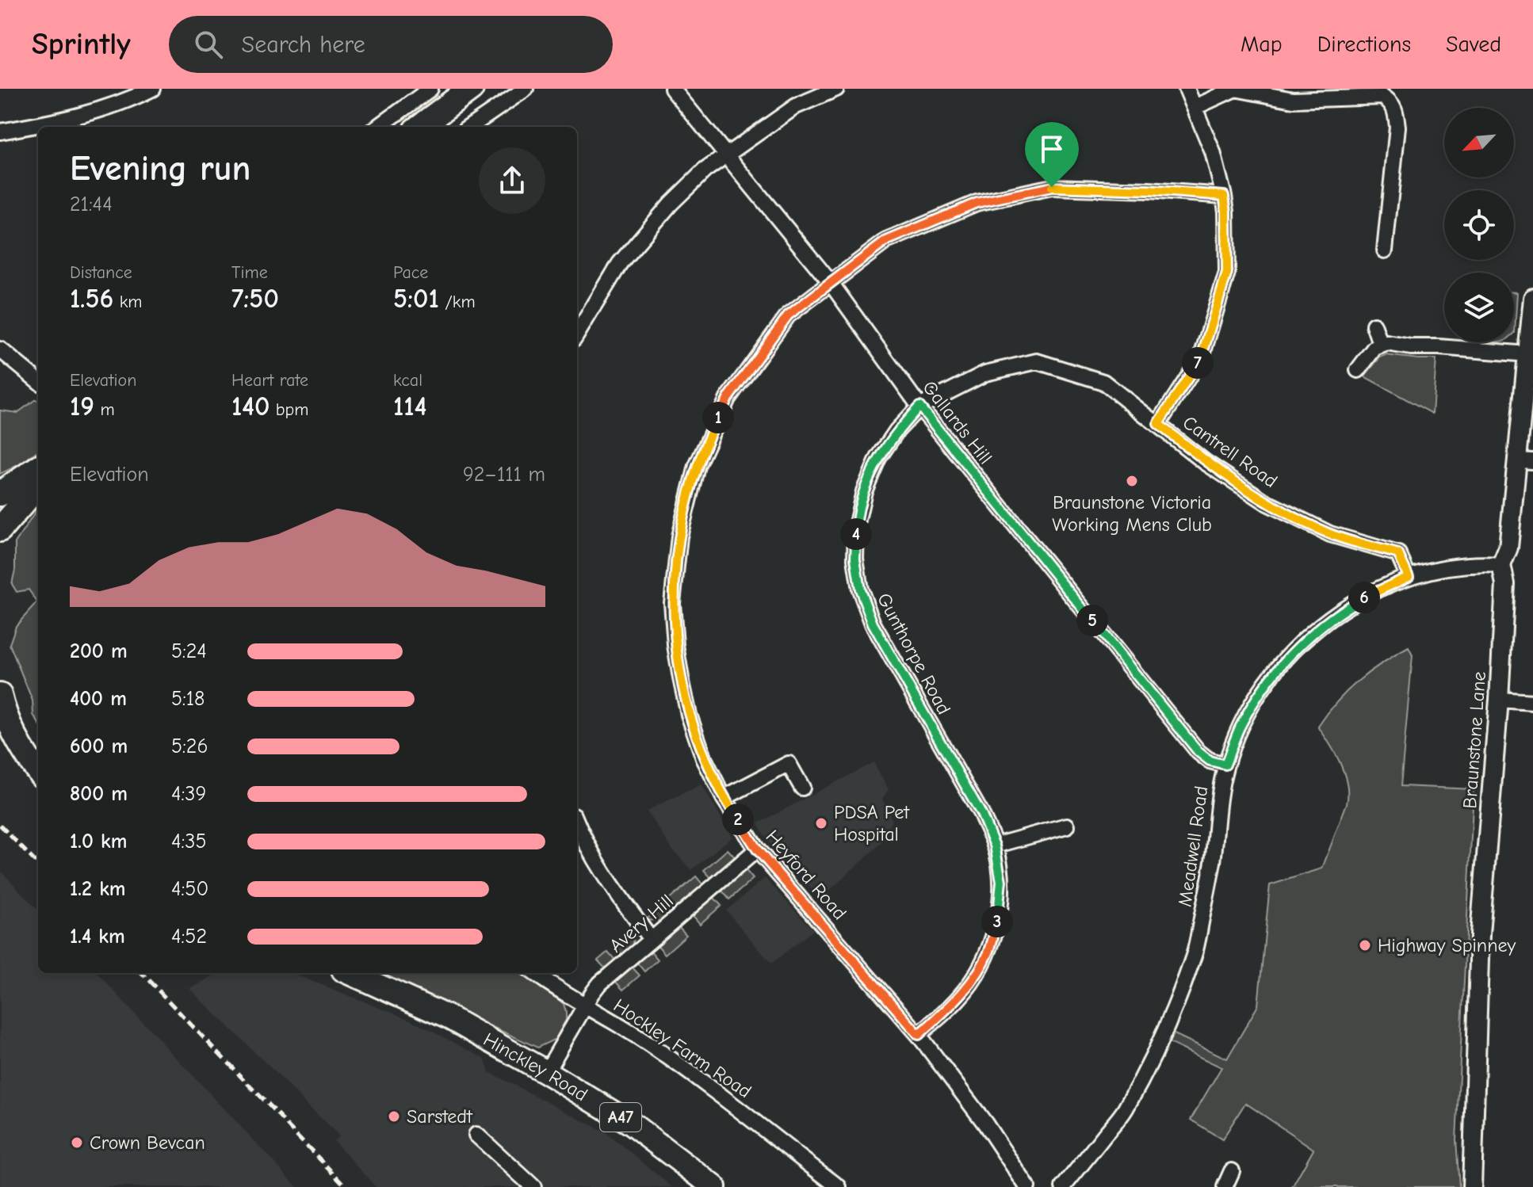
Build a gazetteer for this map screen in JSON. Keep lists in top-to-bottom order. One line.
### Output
{"streets":{"main road":["Hinckley Road","A47"],"street":["Gallards Hill","Cantrell Road","Gunthorpe Road","Braunstone Lane","Meadwell Road","Heyford Road","Avery Hill","Hockley Farm Road"]},"crossings":[["Gallards Hill","Cantrell Road"],["Gallards Hill","Gunthorpe Road"],["Gallards Hill","Meadwell Road"],["Gallards Hill","Heyford Road"],["Cantrell Road","Gunthorpe Road"],["Cantrell Road","Meadwell Road"],["Gunthorpe Road","Heyford Road"],["Braunstone Lane","Meadwell Road"],["Heyford Road","Avery Hill"],["Avery Hill","Hockley Farm Road"],["Avery Hill","Hinckley Road"]],"places":["Braunstone Victoria Working Mens Club","PDSA Pet Hospital","Highway Spinney","Sarstedt","Crown Bevcan"],"north":"bottom left","page":{"header":"Sprintly","search":"Search here","nav":["Map","Directions","Saved"],"heading":["Evening run","21:44"],"stats":[["Distance","1.56 km"],["Time","7:50"],["Pace","5:01 /km"],["Elevation","19 m"],["Heart rate","140 bpm"],["kcal","114"]],"pins":["7","1","4","6","5","2","3"],"chart":["Elevation","92–111 m"],"list":[{"name":"200 m","note":"5:24"},{"name":"400 m","note":"5:18"},{"name":"600 m","note":"5:26"},{"name":"800 m","note":"4:39"},{"name":"1.0 km","note":"4:35"},{"name":"1.2 km","note":"4:50"},{"name":"1.4 km","note":"4:52"}]}}
